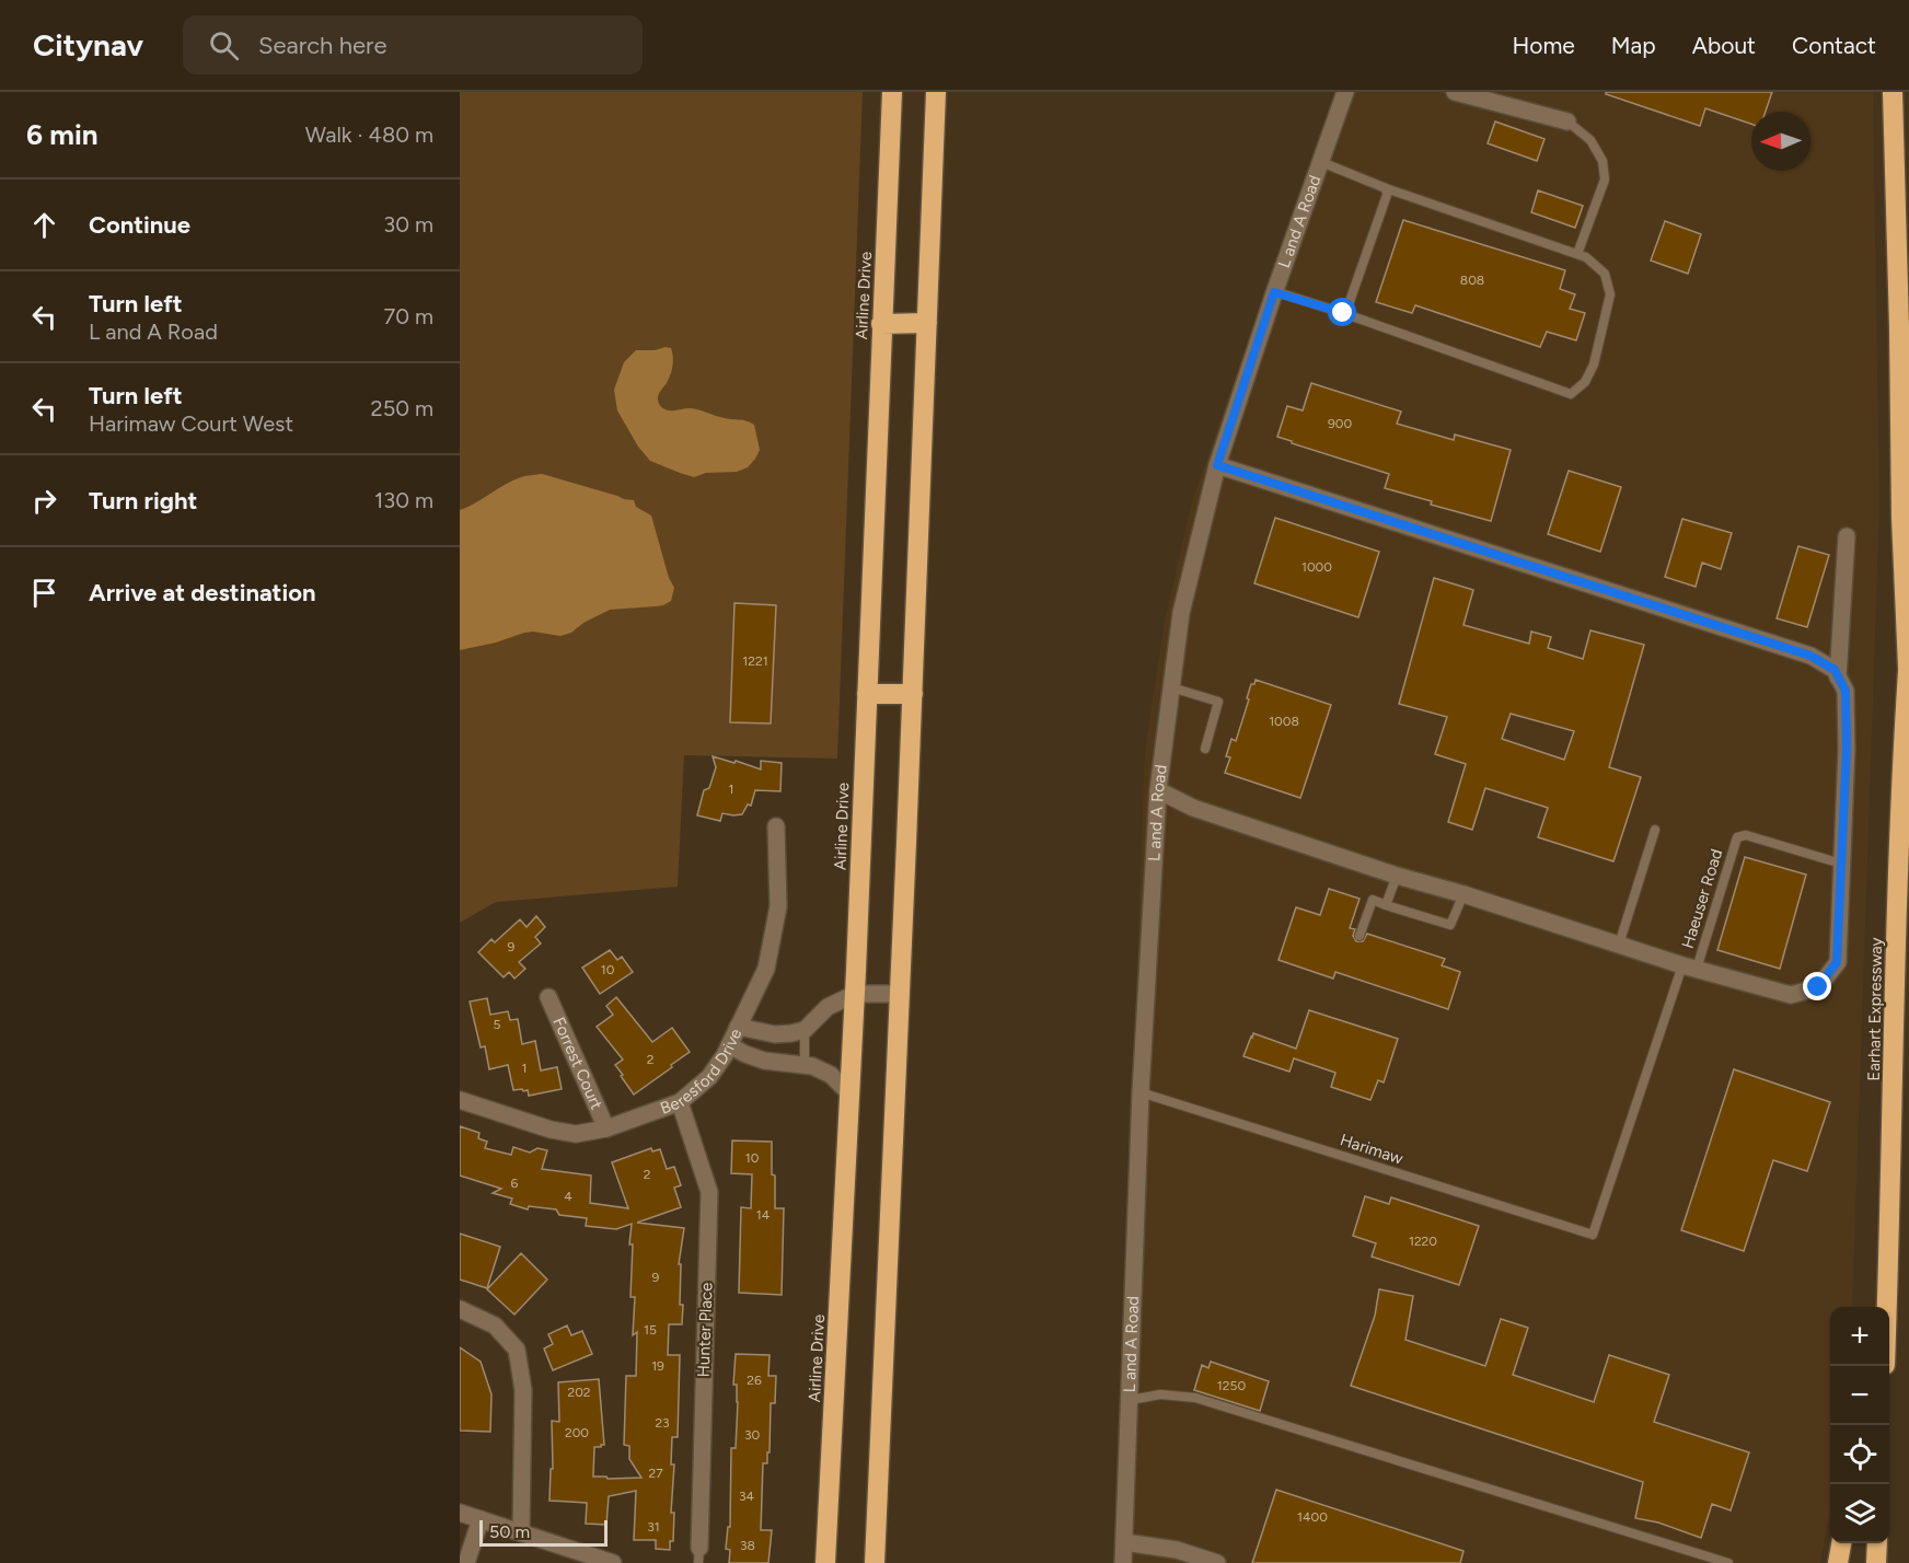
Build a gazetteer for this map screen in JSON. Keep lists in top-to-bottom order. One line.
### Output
{"streets":{"highway":["Airline Drive","Earhart Expressway"],"street":["L and A Road","Forrest Court","Beresford Drive","Hunter Place"],"lane":["Haeuser Road","Harimaw"]},"crossings":[["L and A Road","Harimaw"],["Haeuser Road","Harimaw"],["Forrest Court","Beresford Drive"],["Beresford Drive","Hunter Place"]],"house_numbers":["808","900","1000","1221","1008","1","9","10","5","2","1","10","2","6","4","14","1220","9","15","19","26","1250","202","23","200","30","27","34","1400","31","38"],"scale_bar":"50 m","north":"left","page":{"header":"Citynav","search":"Search here","nav":["Home","Map","About","Contact"],"heading":["6 min","Walk · 480 m"],"list":[["Continue","30 m"],["Turn left","L and A Road","70 m"],["Turn left","Harimaw Court West","250 m"],["Turn right","130 m"],"Arrive at destination"],"map_buttons":["+","−"],"scale":"50 m"}}
